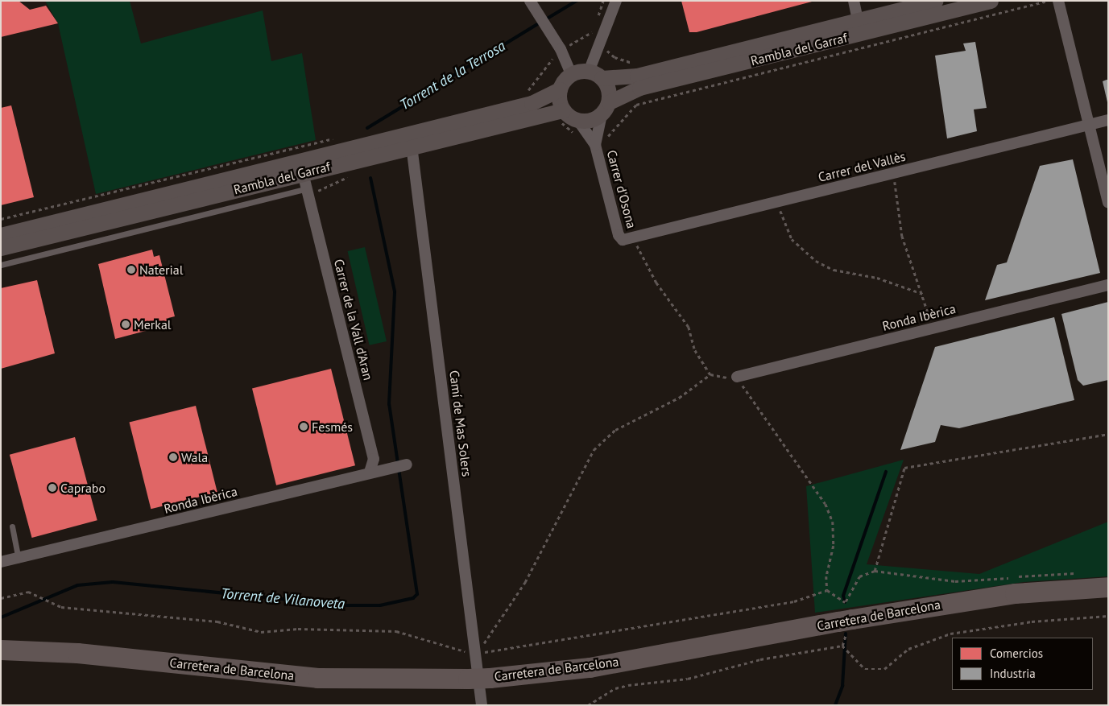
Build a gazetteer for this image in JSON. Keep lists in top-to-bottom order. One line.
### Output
{"streets":{"highway":["Carretera de Barcelona"],"street":["Rambla del Garraf","Carrer del Vallès","Carrer d'Osona","Ronda Ibèrica","Carrer de la Vall d'Aran","Camí de Mas Solers"]},"crossings":[["Rambla del Garraf","Carrer d'Osona"],["Rambla del Garraf","Carrer de la Vall d'Aran"],["Rambla del Garraf","Camí de Mas Solers"],["Carrer del Vallès","Carrer d'Osona"],["Ronda Ibèrica","Carrer de la Vall d'Aran"]],"water":["Torrent de la Terrosa","Torrent de Vilanoveta"],"places":["Naterial","Merkal","Fesmés","Wala","Caprabo"],"legend":["Comercios","Industria"]}
